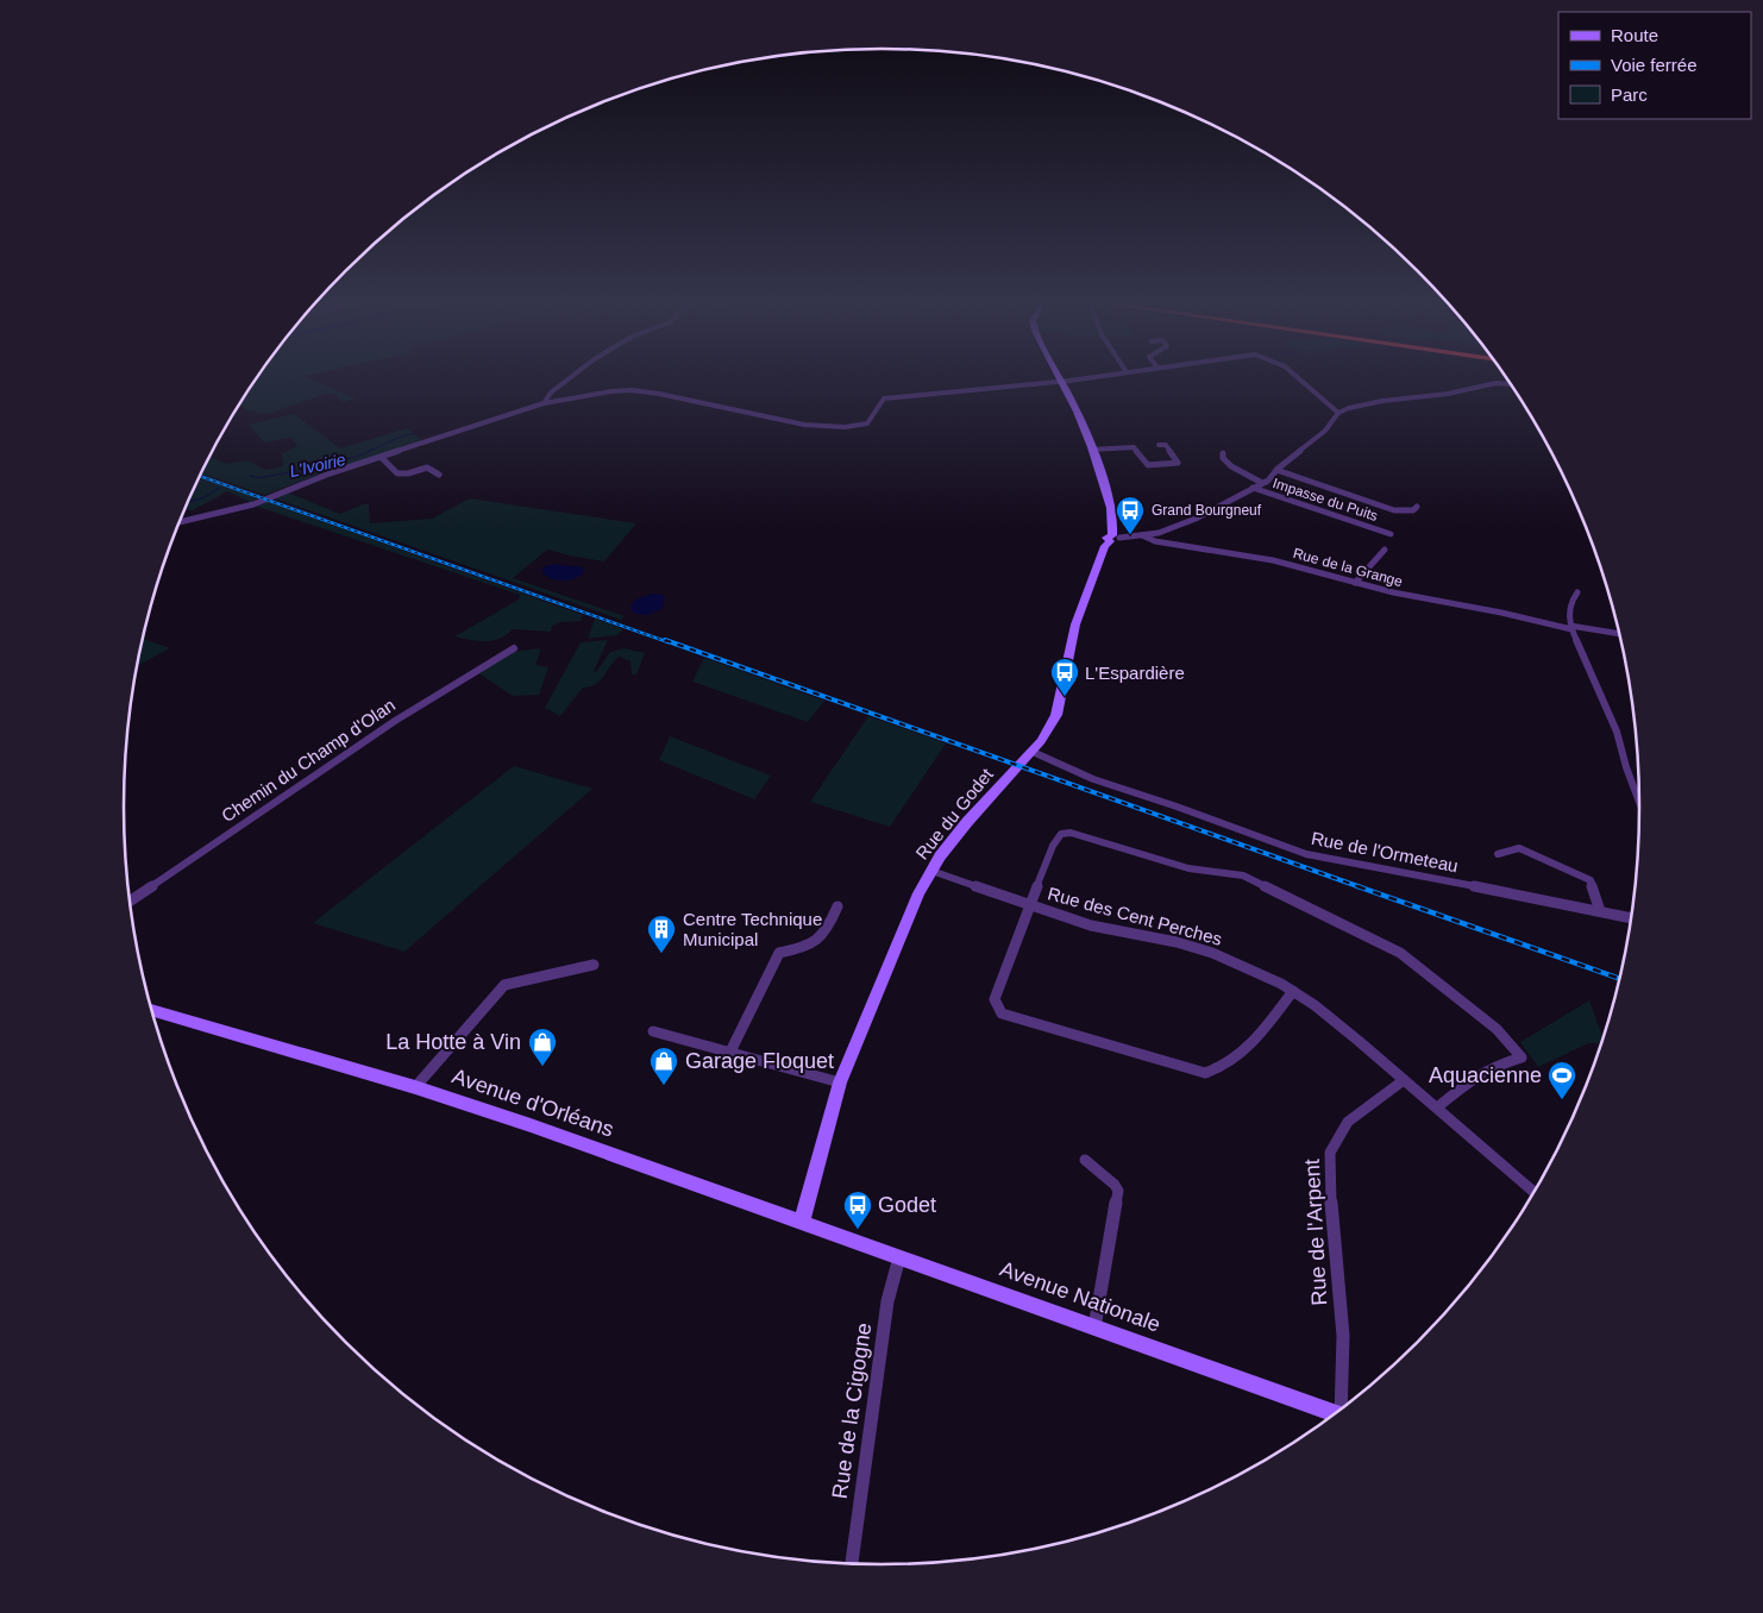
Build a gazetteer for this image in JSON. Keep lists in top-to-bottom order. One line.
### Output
{"streets":{"street":["Impasse du Puits","Rue de la Grange","Chemin du Champ d'Olan","Rue du Godet","Rue de l'Ormeteau","Rue des Cent Perches","Avenue d'Orléans","Rue de l'Arpent","Avenue Nationale","Rue de la Cigogne"]},"crossings":[["Rue de la Grange","Rue du Godet"],["Rue du Godet","Rue de l'Ormeteau"],["Rue du Godet","Rue des Cent Perches"],["Rue du Godet","Avenue d'Orléans"],["Rue du Godet","Avenue Nationale"],["Rue des Cent Perches","Rue de l'Arpent"],["Avenue d'Orléans","Avenue Nationale"],["Avenue Nationale","Rue de la Cigogne"]],"water":["L'Ivoirie"],"places":{"bus stop":["Grand Bourgneuf","L'Espardière","Godet"],"building":["Centre Technique Municipal"],"shop":["La Hotte à Vin","Garage Floquet"],"sports":["Aquacienne"]},"legend":["Route","Voie ferrée","Parc"]}
